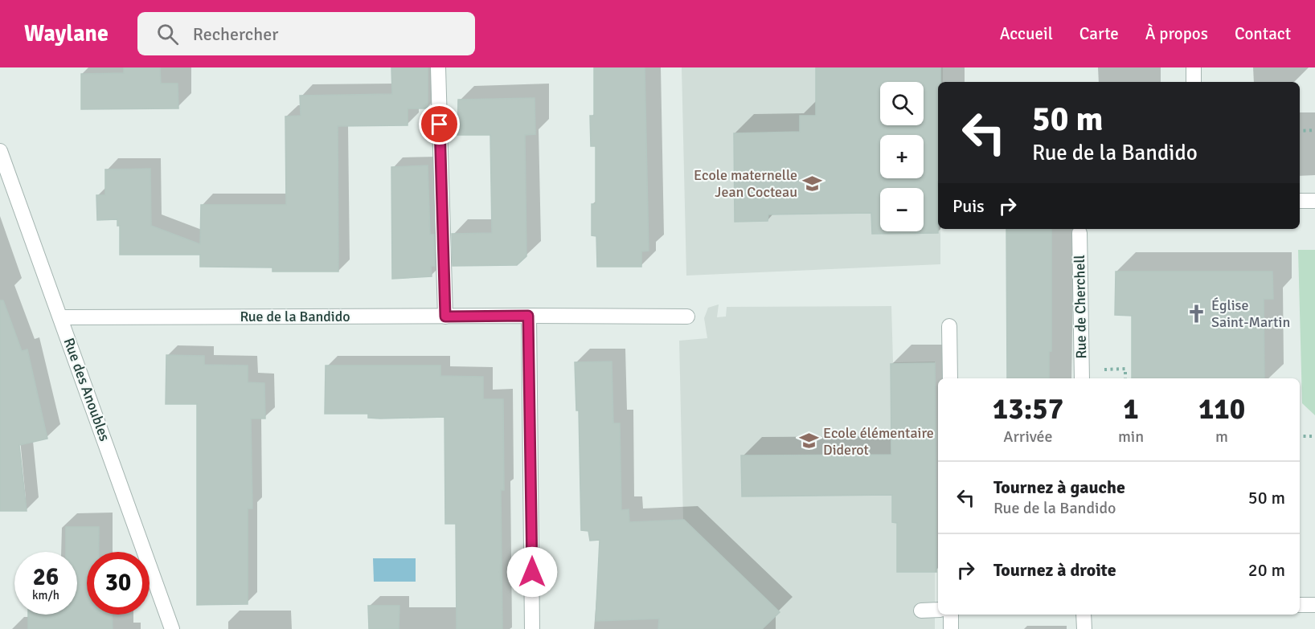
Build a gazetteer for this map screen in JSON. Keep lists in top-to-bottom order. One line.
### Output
{"streets":{"street":["Rue de Cherchell","Rue de la Bandido","Rue des Anoubles"]},"crossings":[["Rue de la Bandido","Rue des Anoubles"]],"places":{"school or university":["Ecole maternelle Jean Cocteau","Ecole élémentaire Diderot"],"church":["Église Saint-Martin"]},"page":{"header":"Waylane","search":"Rechercher","nav":["Accueil","Carte","À propos","Contact"],"map_buttons":["+","−"],"turn":["50 m","Rue de la Bandido"],"then":"Puis","eta":["13:57","Arrivée","1","min","110","m"],"list":[{"name":"Tournez à gauche","note":"Rue de la Bandido","value":"50 m"},{"name":"Tournez à droite","value":"20 m"}],"speed":"26 km/h","limit":"30"}}
